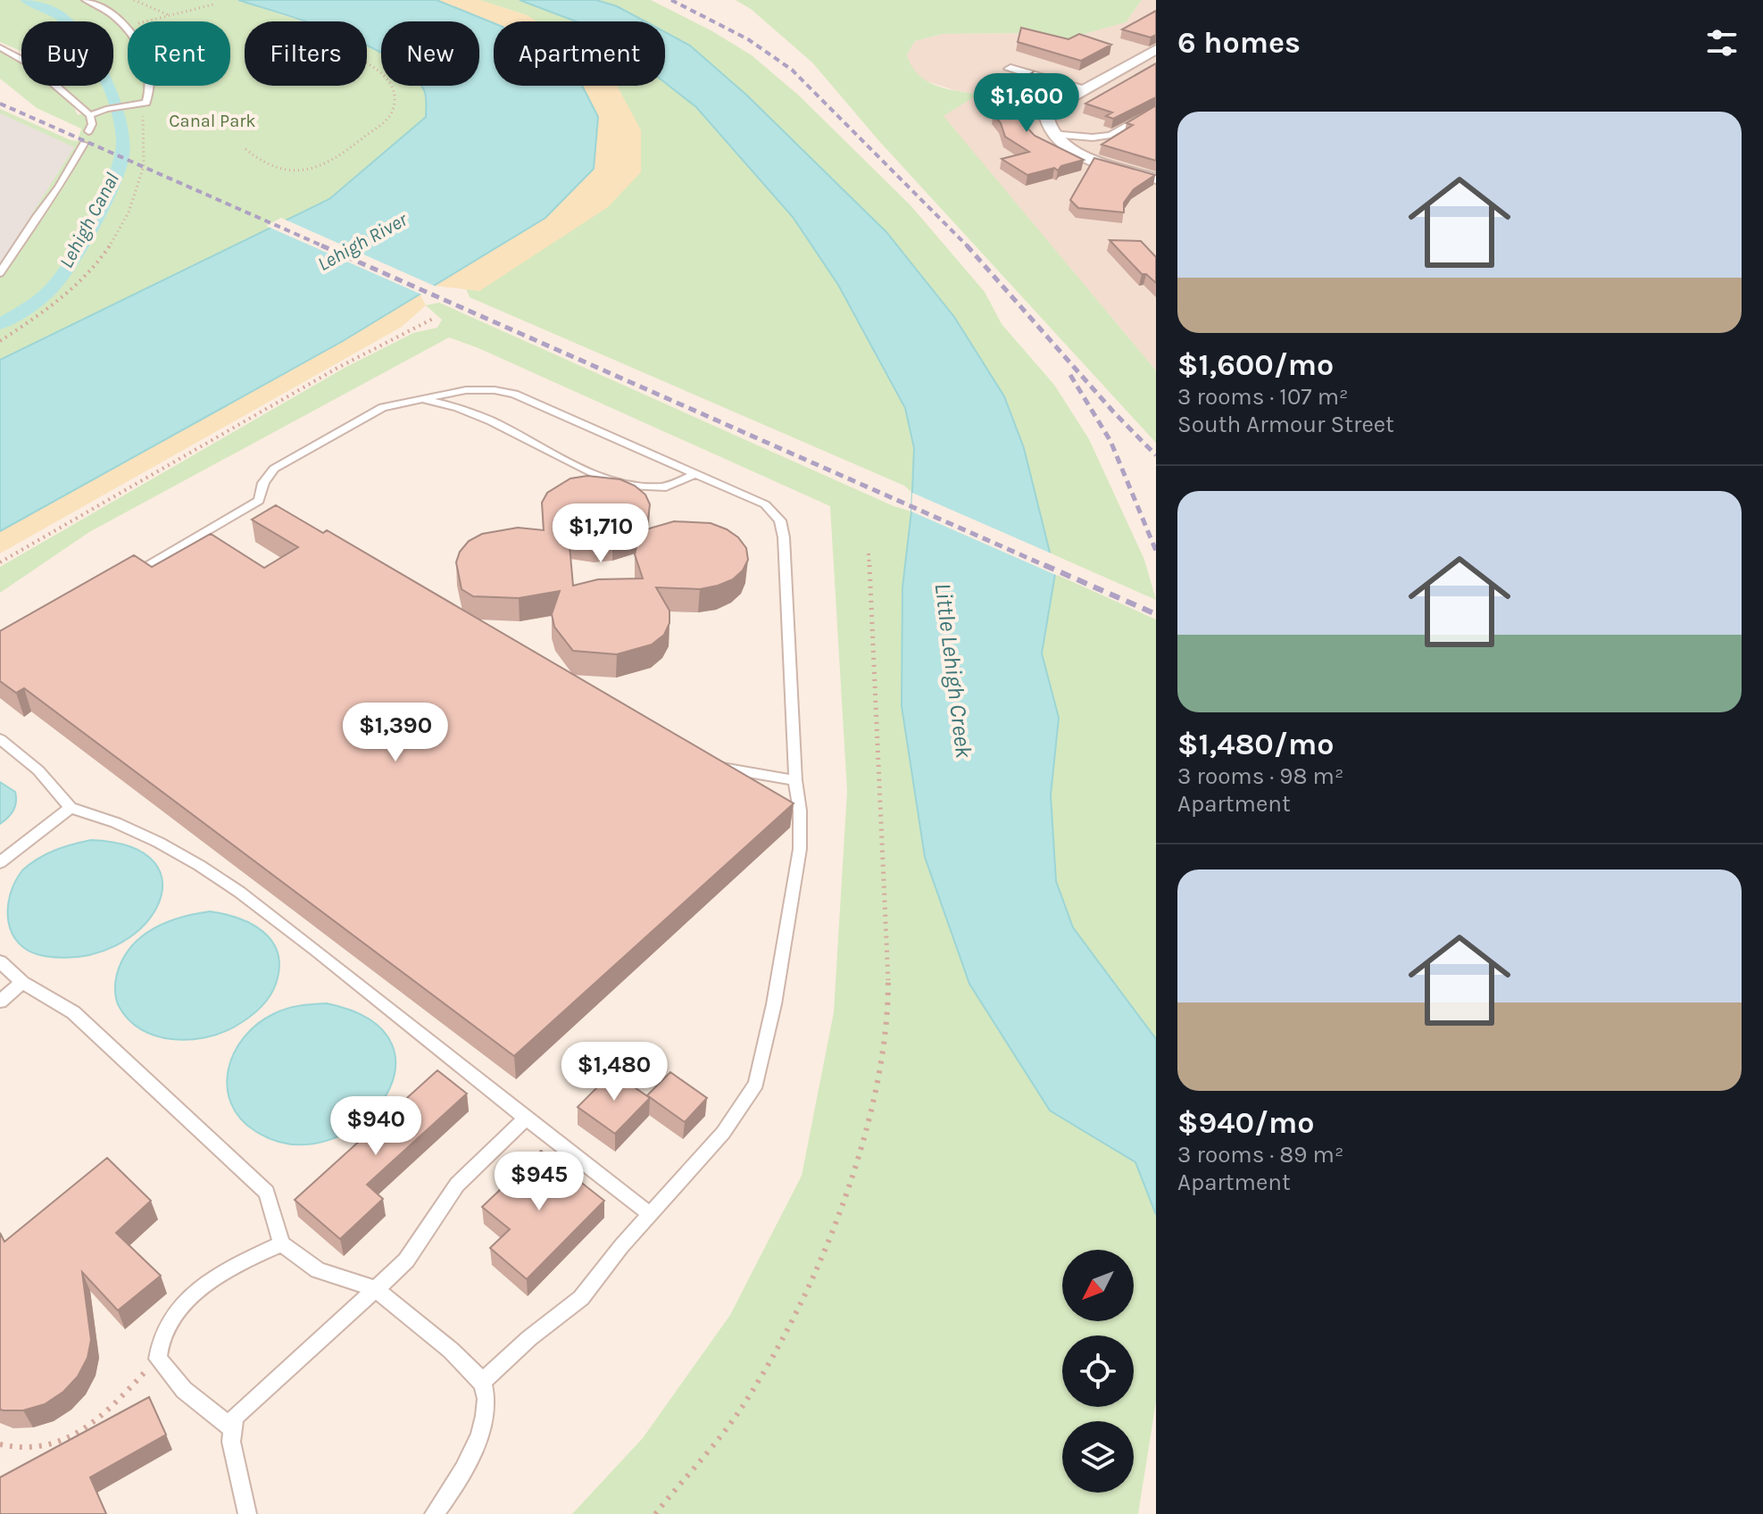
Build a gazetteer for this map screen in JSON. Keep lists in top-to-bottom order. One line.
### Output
{"water":["Lehigh Canal","Lehigh River","Little Lehigh Creek"],"parks":["Canal Park"],"north":"bottom left","page":{"heading":"6 homes","chip":["Buy","Rent","Filters","New","Apartment"],"price":["$1,600","$1,710","$1,390","$1,480","$940","$945"],"list":[{"name":"$1,600/mo","note":"3 rooms · 107 m² · South Armour Street"},{"name":"$1,480/mo","note":"3 rooms · 98 m² · Apartment"},{"name":"$940/mo","note":"3 rooms · 89 m² · Apartment"}]}}
